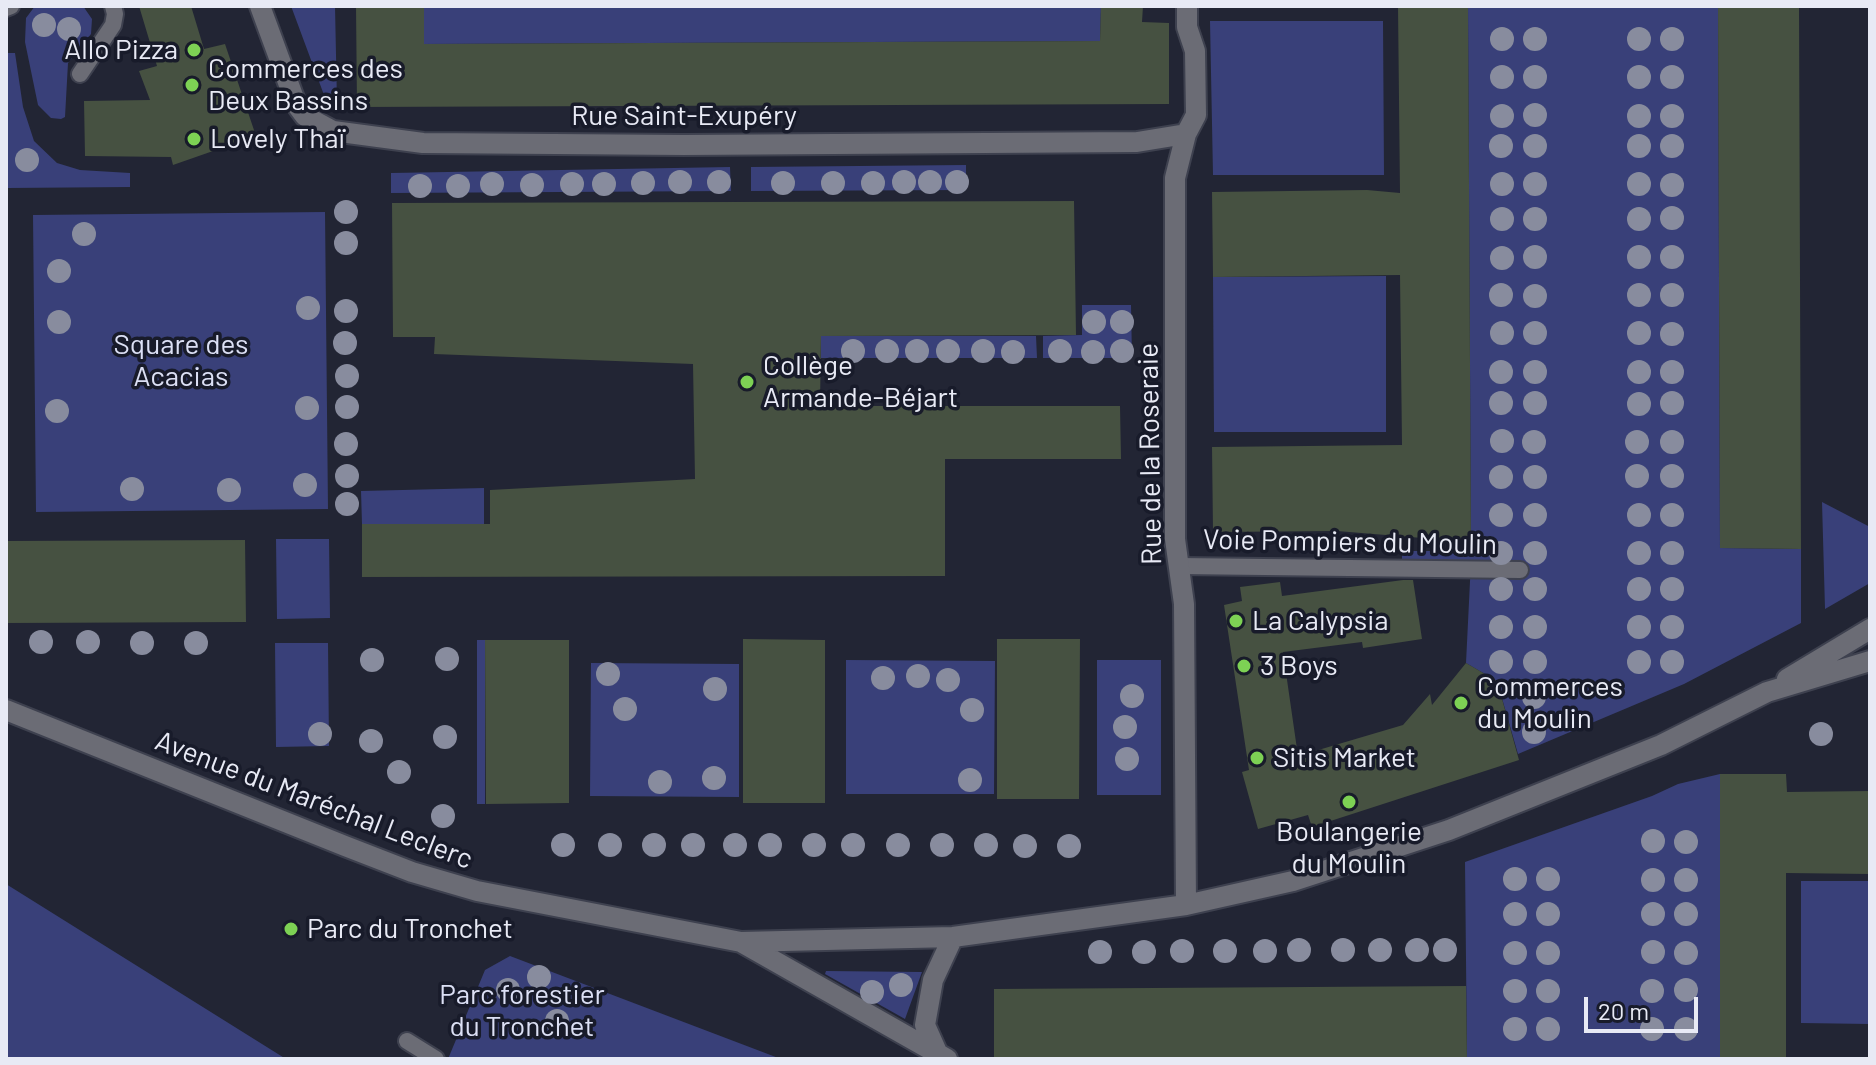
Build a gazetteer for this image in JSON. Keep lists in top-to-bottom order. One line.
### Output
{"streets":{"street":["Rue Saint-Exupéry","Rue de la Roseraie","Avenue du Maréchal Leclerc"],"lane":["Voie Pompiers du Moulin"]},"crossings":[["Rue Saint-Exupéry","Rue de la Roseraie"],["Rue de la Roseraie","Voie Pompiers du Moulin"],["Rue de la Roseraie","Avenue du Maréchal Leclerc"]],"parks":["Square des Acacias","Parc forestier du Tronchet"],"places":["Allo Pizza","Commerces des Deux Bassins","Lovely Thaï","Collège Armande-Béjart","La Calypsia","3 Boys","Commerces du Moulin","Sitis Market","Boulangerie du Moulin","Parc du Tronchet"],"scale_bar":"20 m"}
